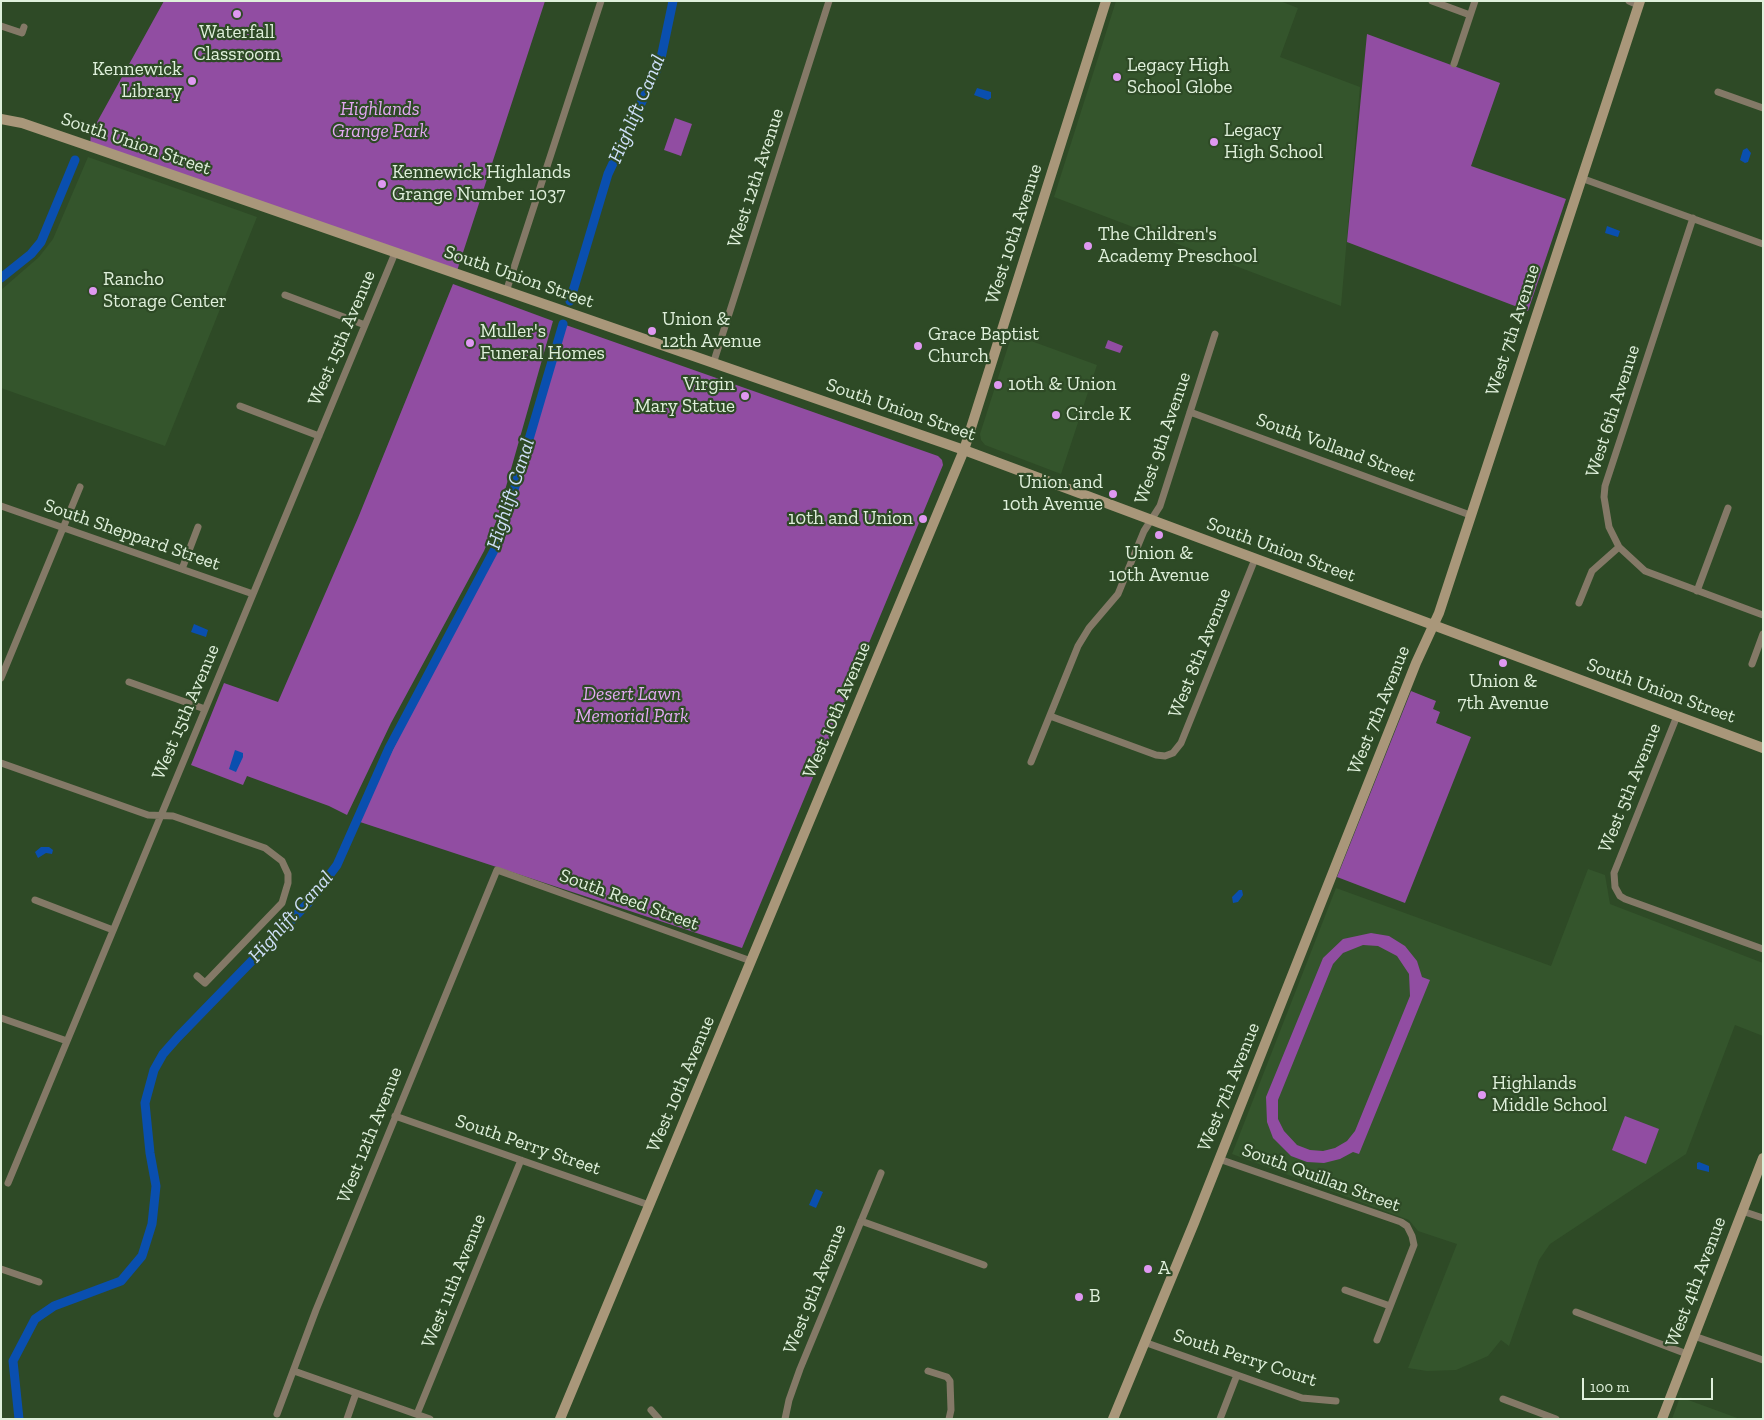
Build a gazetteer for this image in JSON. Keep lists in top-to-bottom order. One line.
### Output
{"streets":{"main road":["South Union Street","West 10th Avenue","West 7th Avenue","West 4th Avenue"],"street":["West 12th Avenue","West 15th Avenue","West 6th Avenue","West 9th Avenue","South Volland Street","South Sheppard Street","West 8th Avenue","West 5th Avenue","South Reed Street","South Perry Street","South Quillan Street","West 11th Avenue","South Perry Court"]},"crossings":[["South Union Street","West 12th Avenue"],["South Union Street","West 10th Avenue"],["South Union Street","West 7th Avenue"],["South Union Street","West 15th Avenue"],["South Union Street","West 9th Avenue"],["South Union Street","West 8th Avenue"],["South Union Street","West 5th Avenue"],["West 12th Avenue","South Reed Street"],["West 12th Avenue","South Perry Street"],["West 10th Avenue","South Reed Street"],["West 10th Avenue","South Perry Street"],["West 7th Avenue","South Volland Street"],["West 7th Avenue","South Quillan Street"],["West 7th Avenue","South Perry Court"],["West 15th Avenue","South Sheppard Street"],["West 9th Avenue","South Volland Street"],["West 9th Avenue","West 8th Avenue"],["South Perry Street","West 11th Avenue"]],"water":["Highlift Canal"],"parks":["Highlands Grange Park","Desert Lawn Memorial Park"],"places":["Waterfall Classroom","Legacy High School Globe","Kennewick Library","Legacy High School","Kennewick Highlands Grange Number 1037","The Children's Academy Preschool","Rancho Storage Center","Union & 12th Avenue","Muller's Funeral Homes","Grace Baptist Church","10th & Union","Virgin Mary Statue","Circle K","Union and 10th Avenue","10th and Union","Union & 10th Avenue","Union & 7th Avenue","Highlands Middle School","A","B"],"scale_bar":"100 m"}
